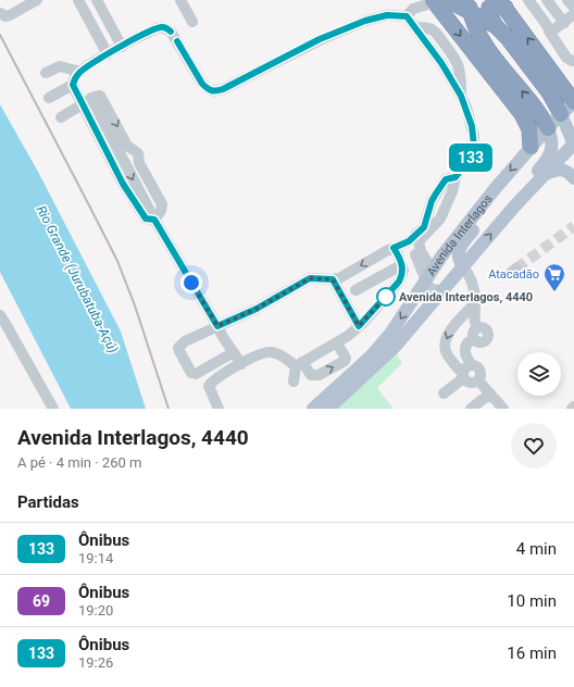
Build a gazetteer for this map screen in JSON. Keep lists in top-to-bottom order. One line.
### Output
{"streets":{"main road":["Avenida Interlagos"]},"water":["Rio Grande (Jurubatuba-Açú)"],"places":{"supermarket":["Atacadão"],"other":["Avenida Interlagos, 4440"]},"lines":["bus line 133"],"page":{"on_map":"133","heading":[["Avenida Interlagos, 4440","A pé · 4 min · 260 m"],"Partidas"],"list":[{"mark":"133","name":"Ônibus","note":"19:14","value":"4 min"},{"mark":"69","name":"Ônibus","note":"19:20","value":"10 min"},{"mark":"133","name":"Ônibus","note":"19:26","value":"16 min"}]}}
